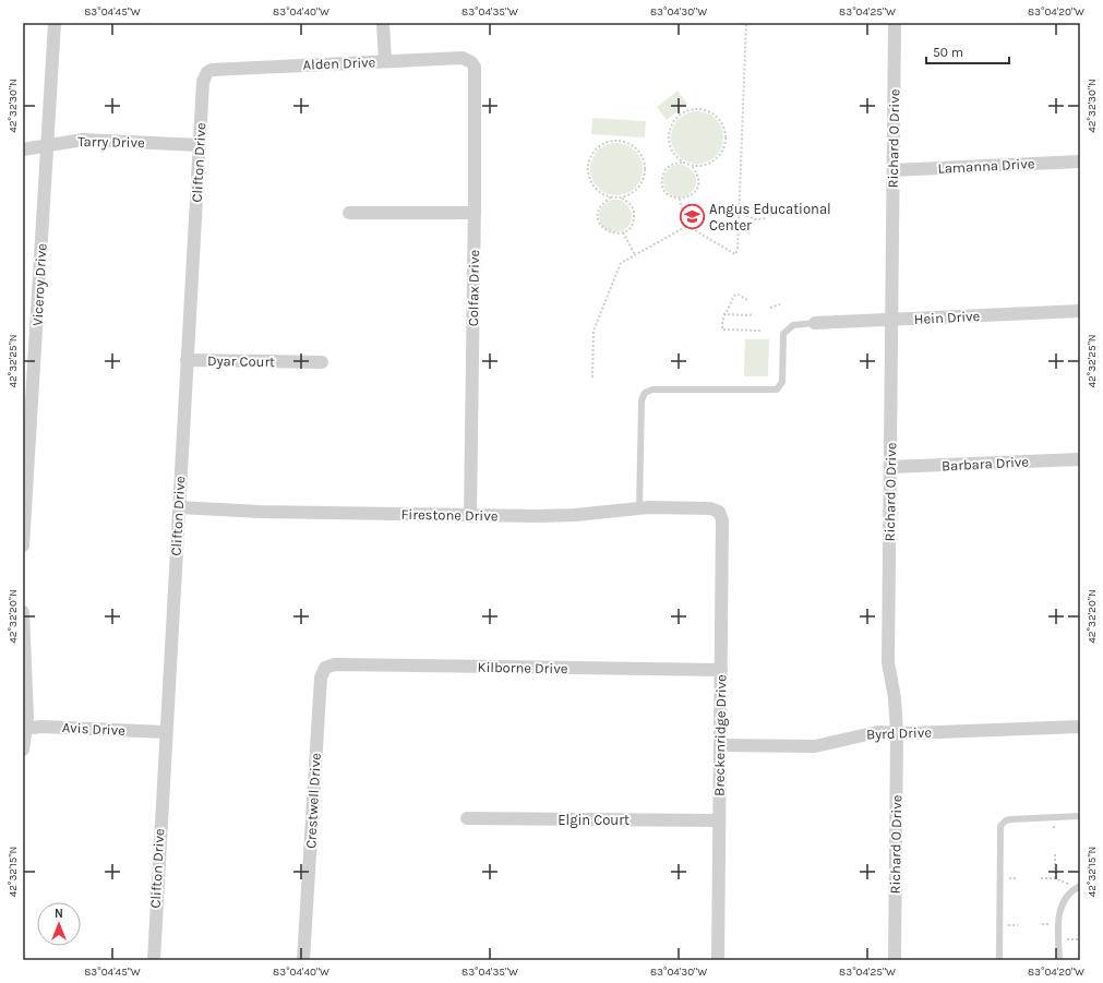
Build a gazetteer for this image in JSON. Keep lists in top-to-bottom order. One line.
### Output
{"streets":{"street":["Alden Drive","Richard O Drive","Tarry Drive","Clifton Drive","Lamanna Drive","Viceroy Drive","Colfax Drive","Hein Drive","Dyar Court","Barbara Drive","Firestone Drive","Kilborne Drive","Avis Drive","Byrd Drive","Breckenridge Drive","Crestwell Drive","Elgin Court"]},"crossings":[["Alden Drive","Clifton Drive"],["Alden Drive","Colfax Drive"],["Richard O Drive","Lamanna Drive"],["Richard O Drive","Hein Drive"],["Richard O Drive","Barbara Drive"],["Richard O Drive","Byrd Drive"],["Tarry Drive","Clifton Drive"],["Tarry Drive","Viceroy Drive"],["Clifton Drive","Dyar Court"],["Clifton Drive","Firestone Drive"],["Clifton Drive","Avis Drive"],["Colfax Drive","Firestone Drive"],["Firestone Drive","Breckenridge Drive"],["Kilborne Drive","Breckenridge Drive"],["Kilborne Drive","Crestwell Drive"],["Byrd Drive","Breckenridge Drive"],["Breckenridge Drive","Elgin Court"]],"places":{"school or university":["Angus Educational Center"]},"scale_bar":"50 m","north":"top","coordinates":["83°04'45\"W","83°04'40\"W","83°04'35\"W","83°04'30\"W","83°04'25\"W","83°04'20\"W","42°32'30\"N","42°32'25\"N","42°32'20\"N","42°32'15\"N"]}
